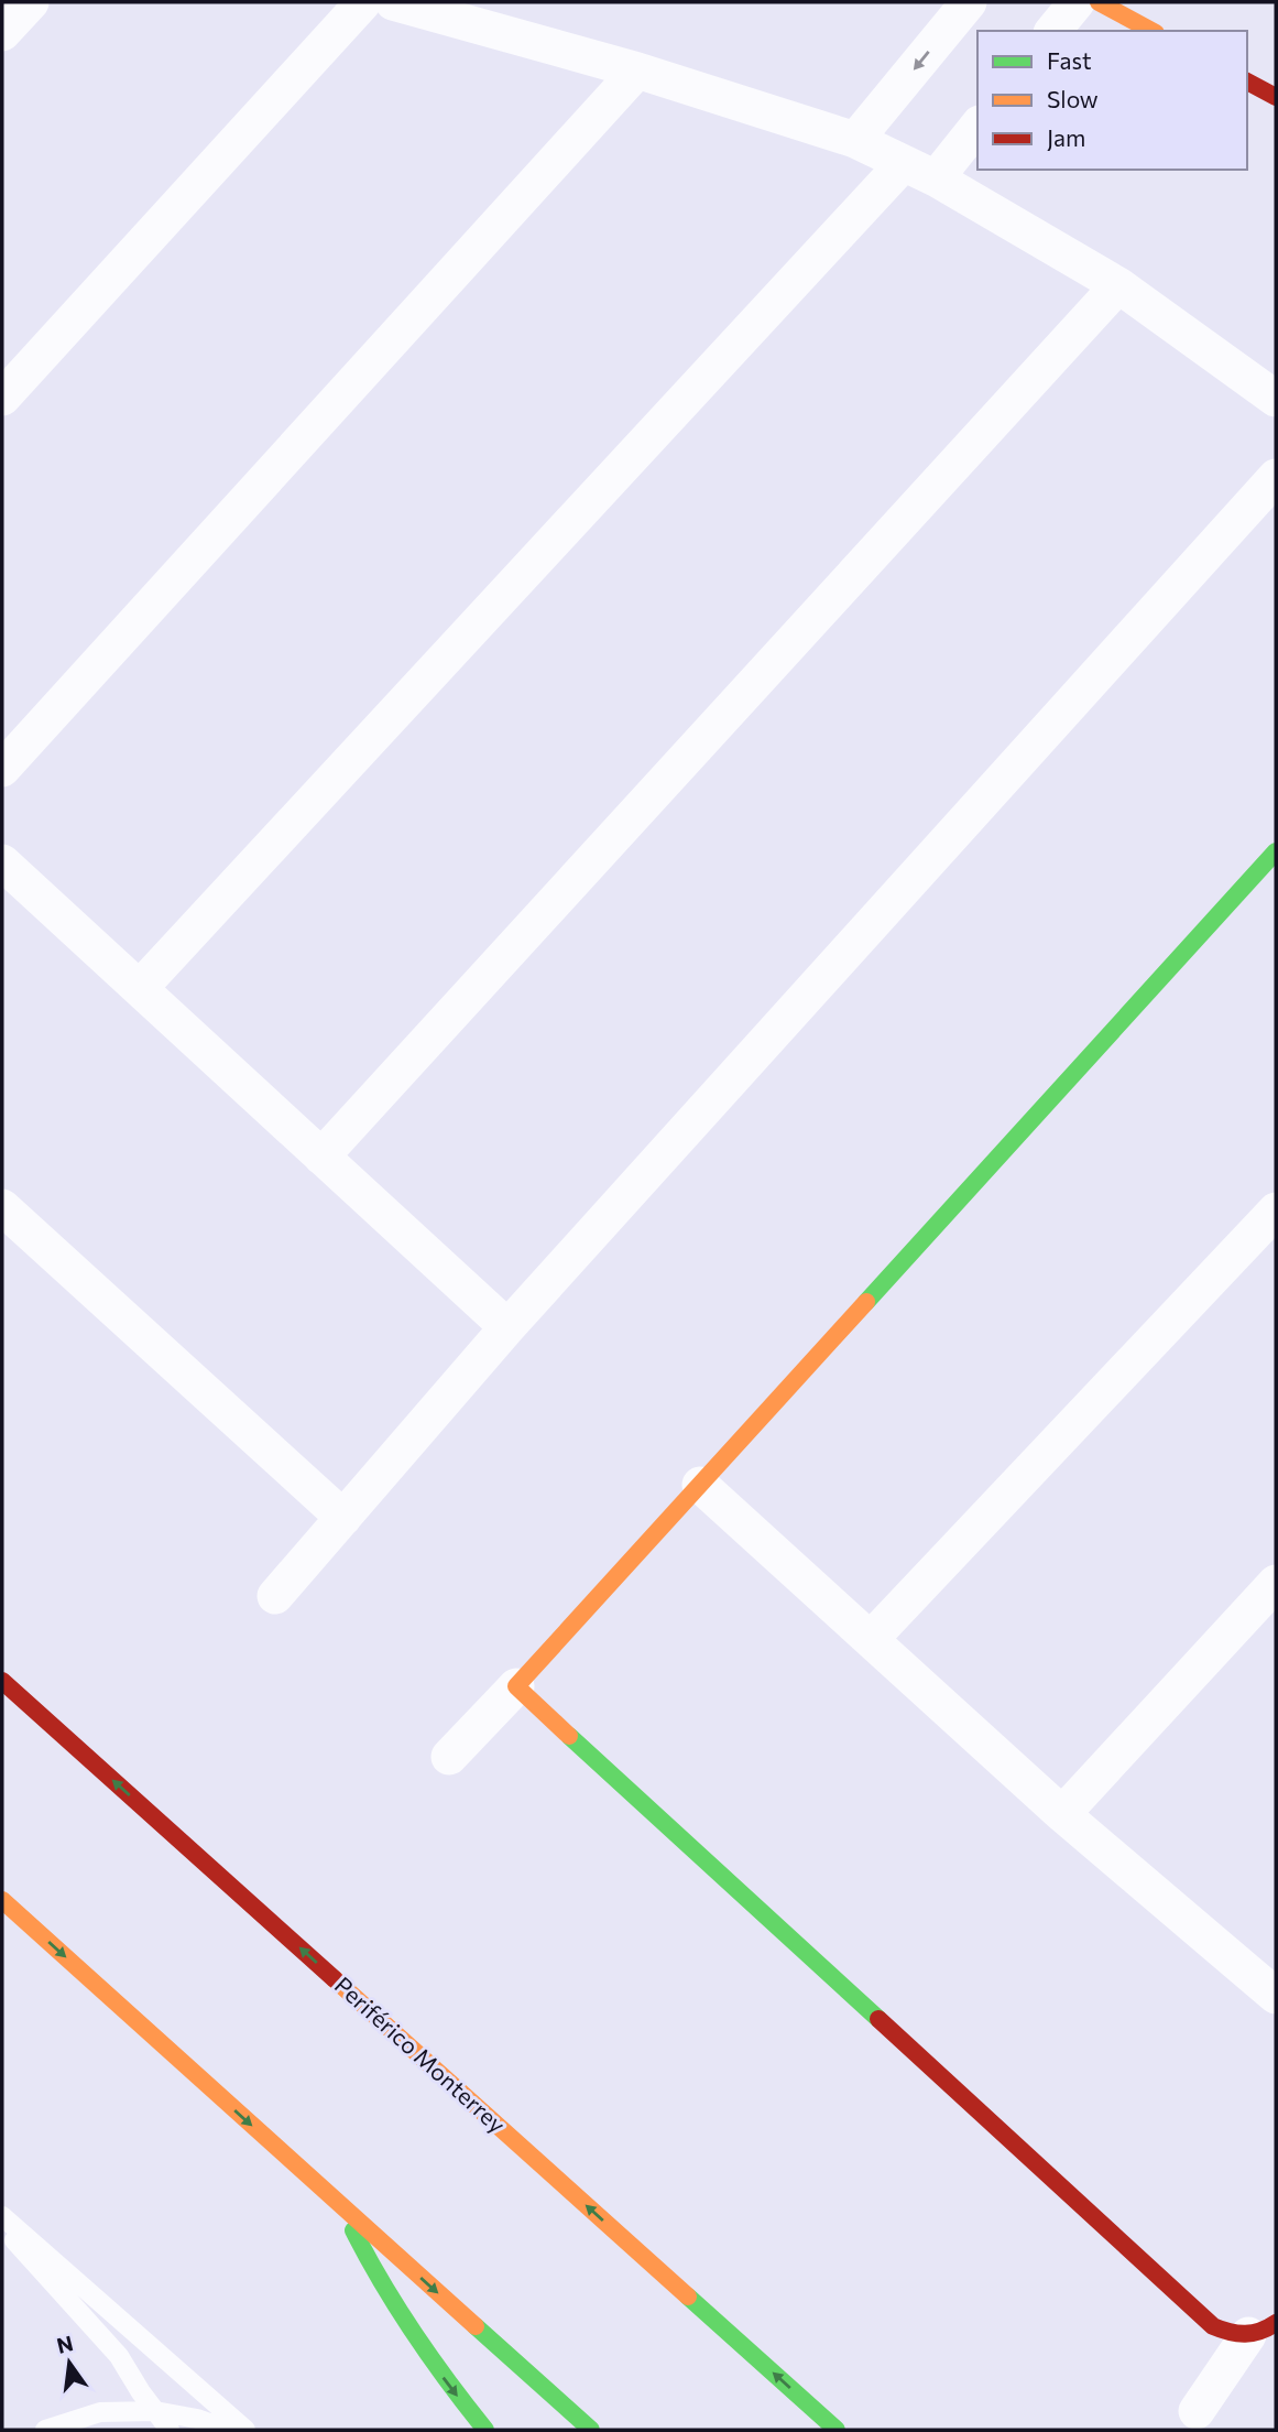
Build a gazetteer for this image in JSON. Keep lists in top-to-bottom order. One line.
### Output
{"streets":{"main road":["Periférico Monterrey"]},"one_way":["Periférico Monterrey"],"legend":["Fast","Slow","Jam"],"north":"top"}
